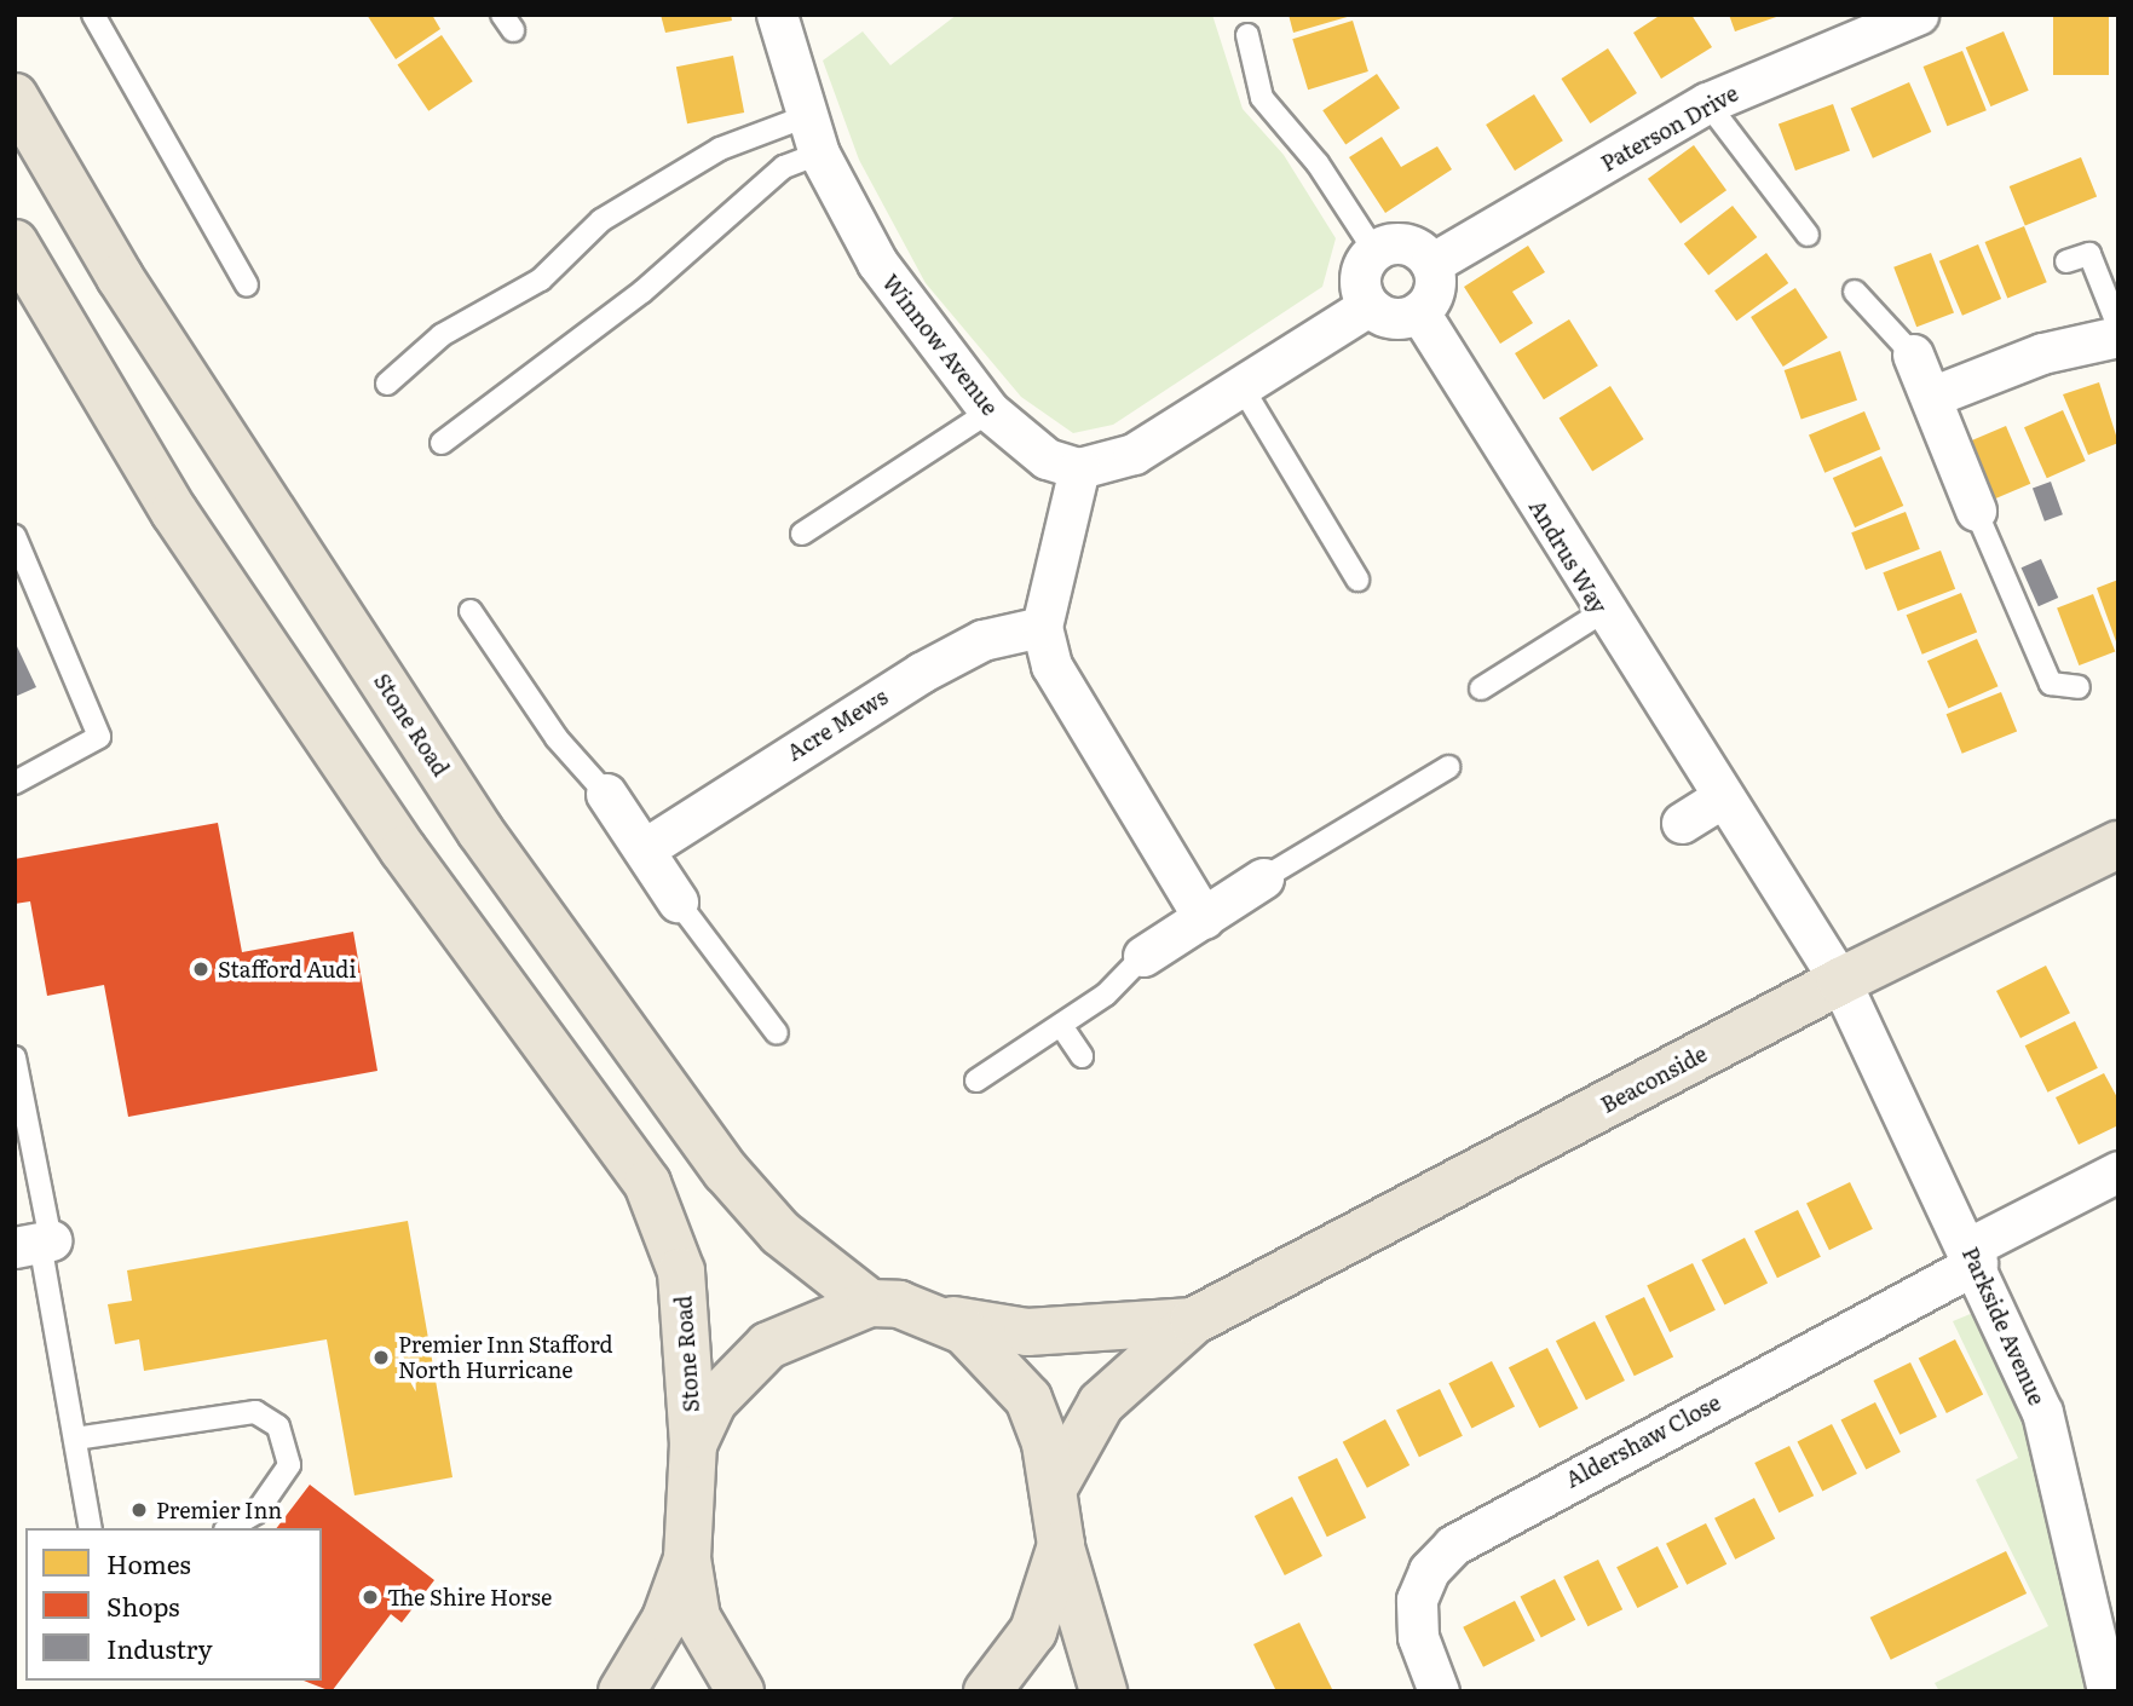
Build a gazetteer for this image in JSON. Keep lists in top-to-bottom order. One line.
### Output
{"streets":{"highway":["Stone Road","Beaconside"],"street":["Paterson Drive","Winnow Avenue","Andrus Way","Acre Mews","Parkside Avenue","Aldershaw Close"]},"crossings":[["Paterson Drive","Andrus Way"],["Andrus Way","Beaconside"],["Andrus Way","Parkside Avenue"],["Stone Road","Beaconside"],["Beaconside","Parkside Avenue"],["Parkside Avenue","Aldershaw Close"]],"places":["Stafford Audi","Premier Inn Stafford North Hurricane","Premier Inn","The Shire Horse"],"legend":["Homes","Shops","Industry"]}
